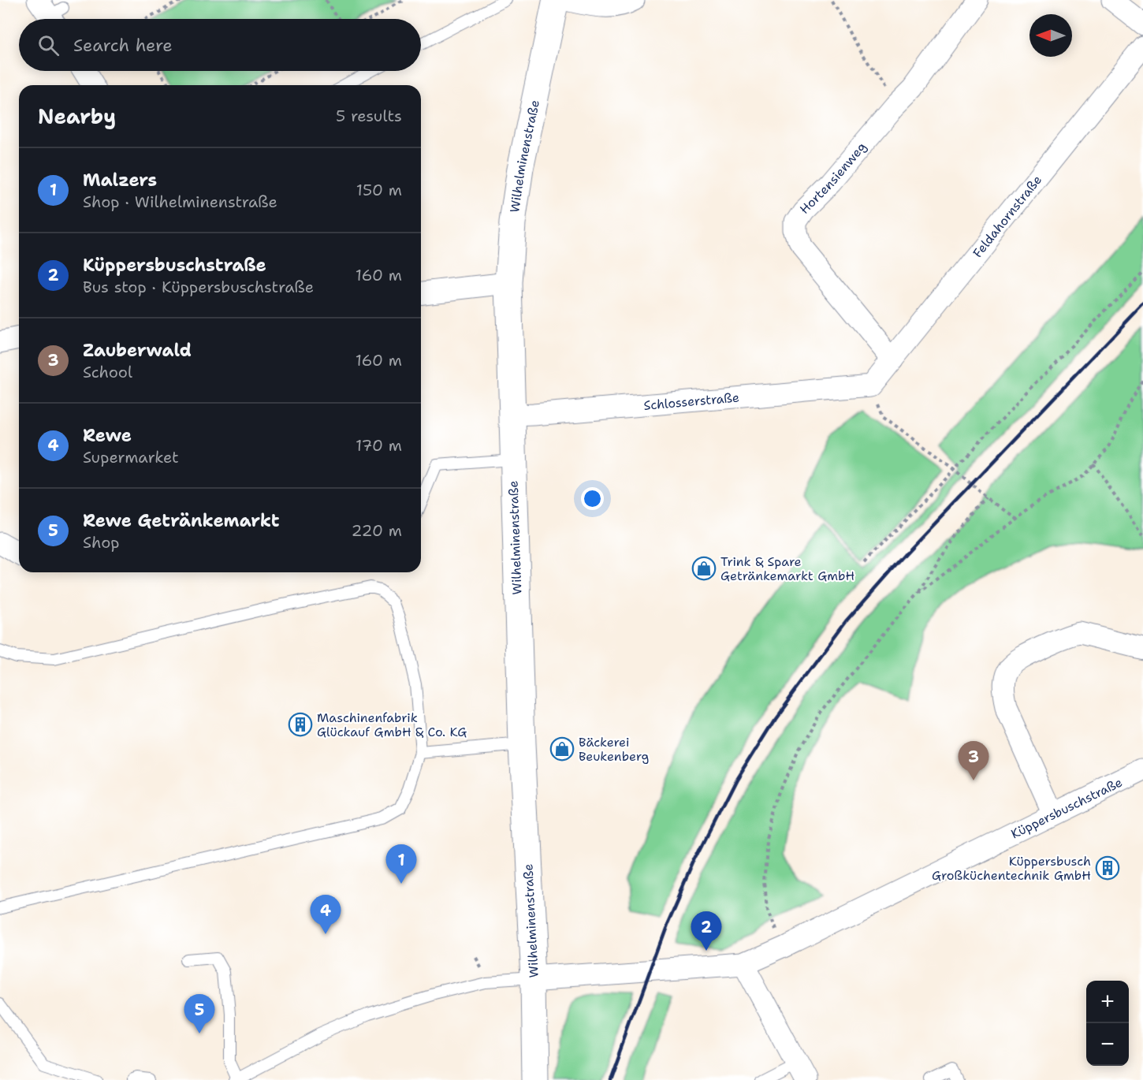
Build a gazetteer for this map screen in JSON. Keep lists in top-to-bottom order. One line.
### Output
{"streets":{"street":["Wilhelminenstraße","Hortensienweg","Feldahornstraße","Schlosserstraße","Küppersbuschstraße"]},"crossings":[["Wilhelminenstraße","Schlosserstraße"],["Wilhelminenstraße","Küppersbuschstraße"],["Hortensienweg","Feldahornstraße"],["Feldahornstraße","Schlosserstraße"]],"places":{"shop":["Trink & Spare Getränkemarkt GmbH","Bäckerei Beukenberg"],"building":["Maschinenfabrik Glückauf GmbH & Co. KG","Küppersbusch Großküchentechnik GmbH"]},"north":"left","page":{"search":"Search here","heading":["Nearby","5 results"],"list":[{"mark":"1","name":"Malzers","note":"Shop · Wilhelminenstraße","value":"150 m"},{"mark":"2","name":"Küppersbuschstraße","note":"Bus stop · Küppersbuschstraße","value":"160 m"},{"mark":"3","name":"Zauberwald","note":"School","value":"160 m"},{"mark":"4","name":"Rewe","note":"Supermarket","value":"170 m"},{"mark":"5","name":"Rewe Getränkemarkt","note":"Shop","value":"220 m"}],"pins":["3","1","4","2","5"],"map_buttons":["+","−"]}}
